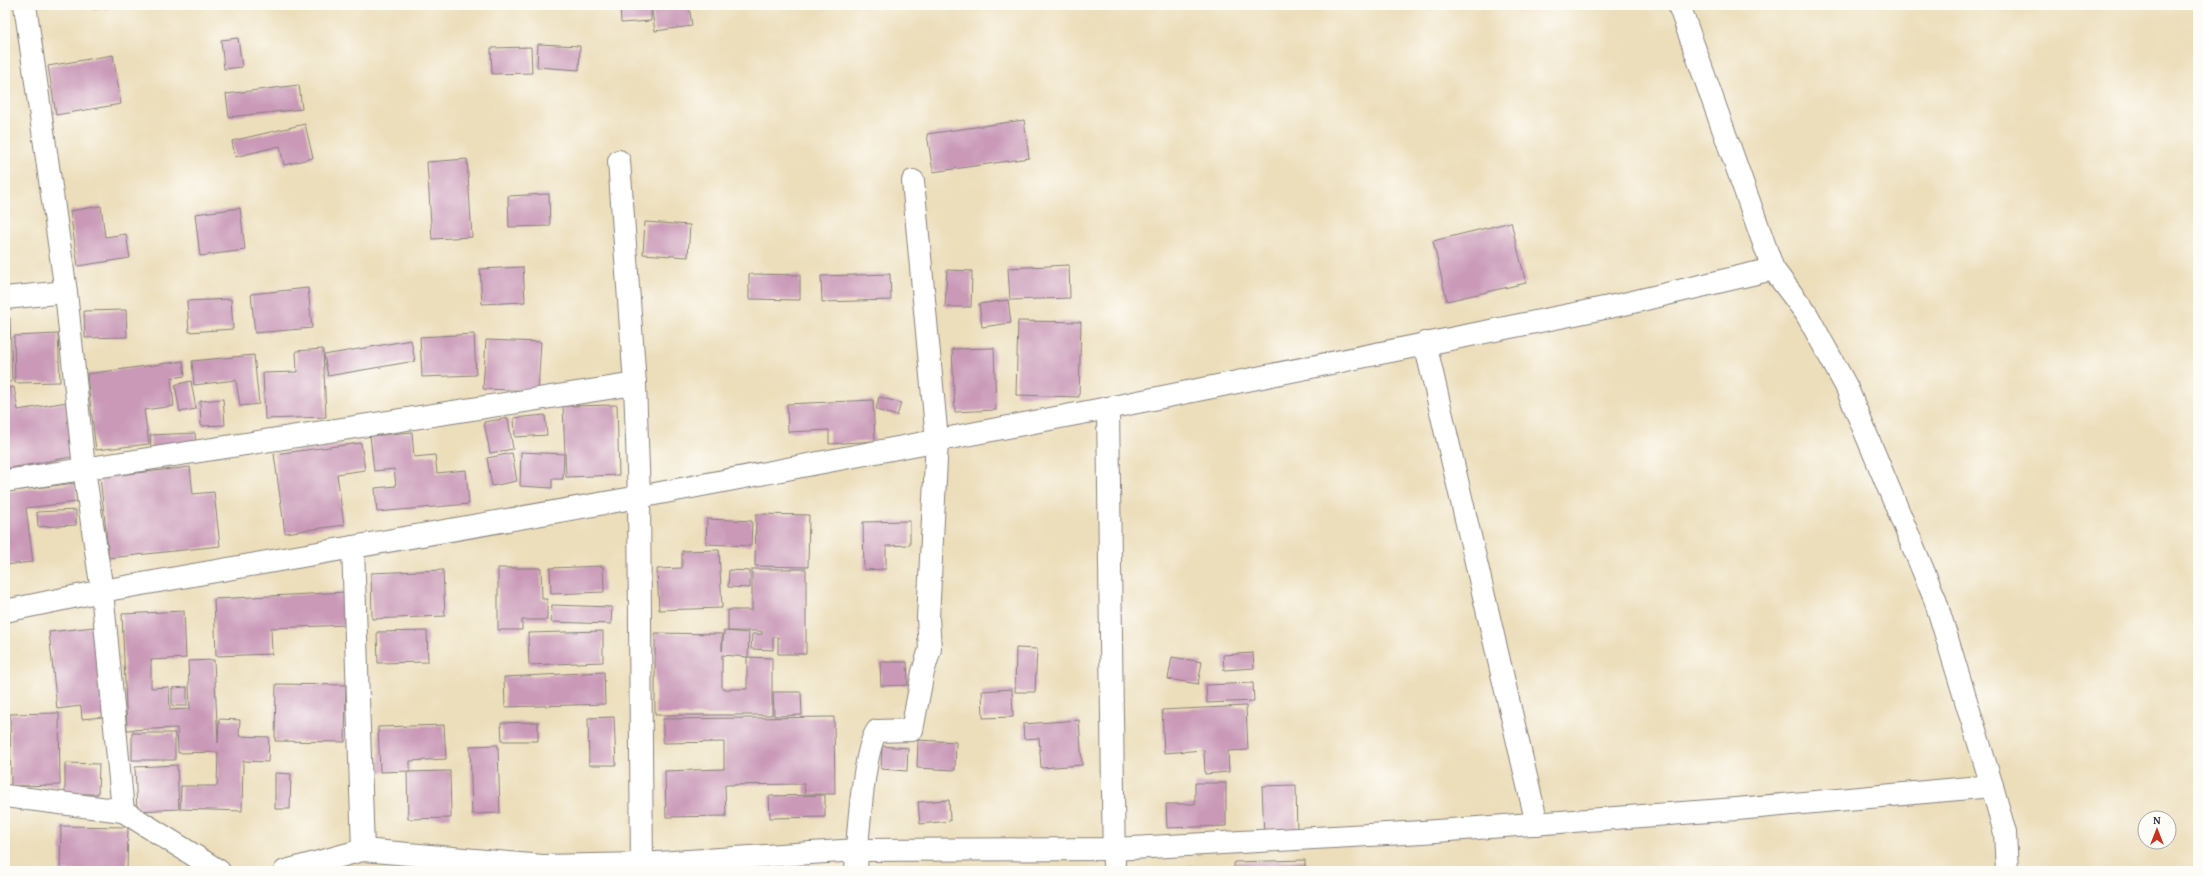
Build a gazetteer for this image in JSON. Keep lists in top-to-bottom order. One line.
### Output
{"north":"top"}
